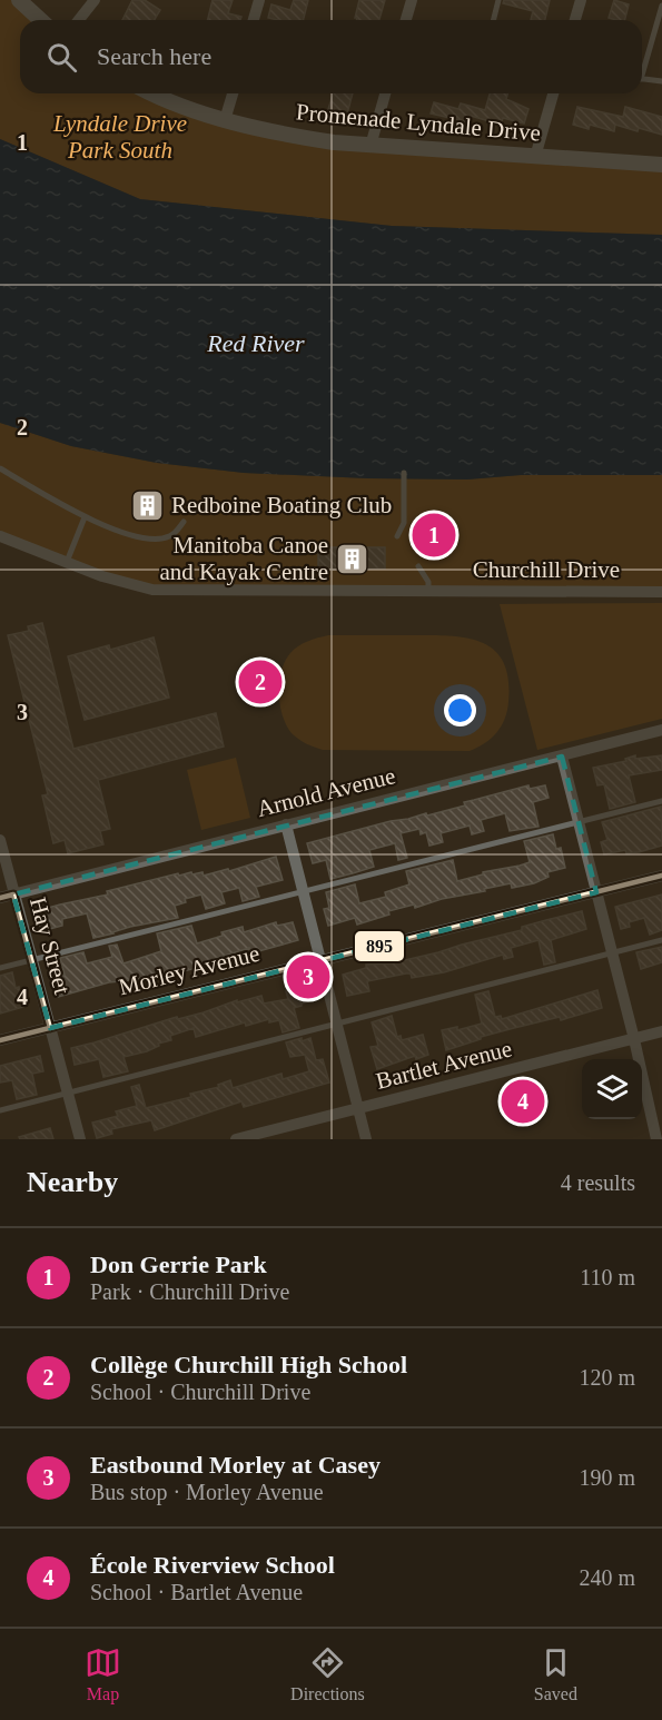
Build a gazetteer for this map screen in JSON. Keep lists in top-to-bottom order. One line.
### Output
{"streets":{"street":["Promenade Lyndale Drive","Churchill Drive","Arnold Avenue","Hay Street","Morley Avenue","Bartlet Avenue"]},"crossings":[["Arnold Avenue","Hay Street"],["Hay Street","Morley Avenue"]],"water":["Red River"],"parks":["Lyndale Drive Park South"],"places":{"building":["Redboine Boating Club","Manitoba Canoe and Kayak Centre"]},"lines":["transit line 895"],"page":{"search":"Search here","pins":["1","2","3","4"],"heading":["Nearby","4 results"],"list":[{"mark":"1","name":"Don Gerrie Park","note":"Park · Churchill Drive","value":"110 m"},{"mark":"2","name":"Collège Churchill High School","note":"School · Churchill Drive","value":"120 m"},{"mark":"3","name":"Eastbound Morley at Casey","note":"Bus stop · Morley Avenue","value":"190 m"},{"mark":"4","name":"École Riverview School","note":"School · Bartlet Avenue","value":"240 m"}],"nav":["Map","Directions","Saved"]},"grid":{"rows":["1","2","3","4"]}}
